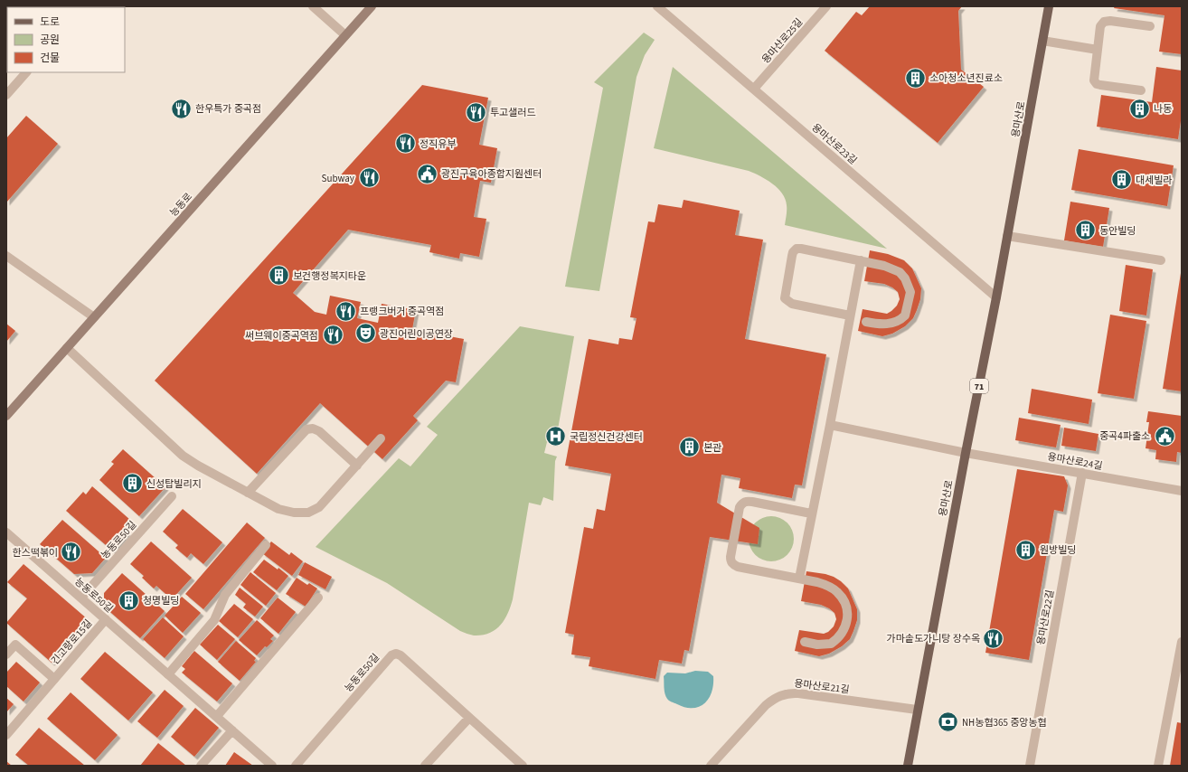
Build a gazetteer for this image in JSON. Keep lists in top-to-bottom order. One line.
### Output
{"streets":{"main road":["용마산로","능동로","71"],"street":["용마산로25길","용마산로23길","용마산로24길","농동로50길","능동로50길","용마산로22길","긴고랑로15길","용마산로21길"]},"crossings":[["용마산로25길","용마산로23길"],["용마산로","용마산로23길"],["용마산로","용마산로24길"],["용마산로","용마산로21길"],["용마산로24길","용마산로22길"],["농동로50길","능동로50길"],["능동로50길","긴고랑로15길"]],"places":{"building":["소아청소년진료소","나동","대세빌라","동안빌딩","보건행정복지타운","본관","신성탑빌리지","원방빌딩","청명빌딩"],"restaurant":["한우특가 중곡점","투고샐러드","정직유부","Subway","프랭크버거 중곡역점","써브웨이중곡역점","한스떡볶이","가마솥도가니탕 장수옥"],"public building":["광진구육아종합지원센터","중곡4파출소"],"theatre":["광진어린이공연장"],"hospital":["국립정신건강센터"],"bank":["NH농협365 중앙농협"]},"legend":["도로","공원","건물"]}
